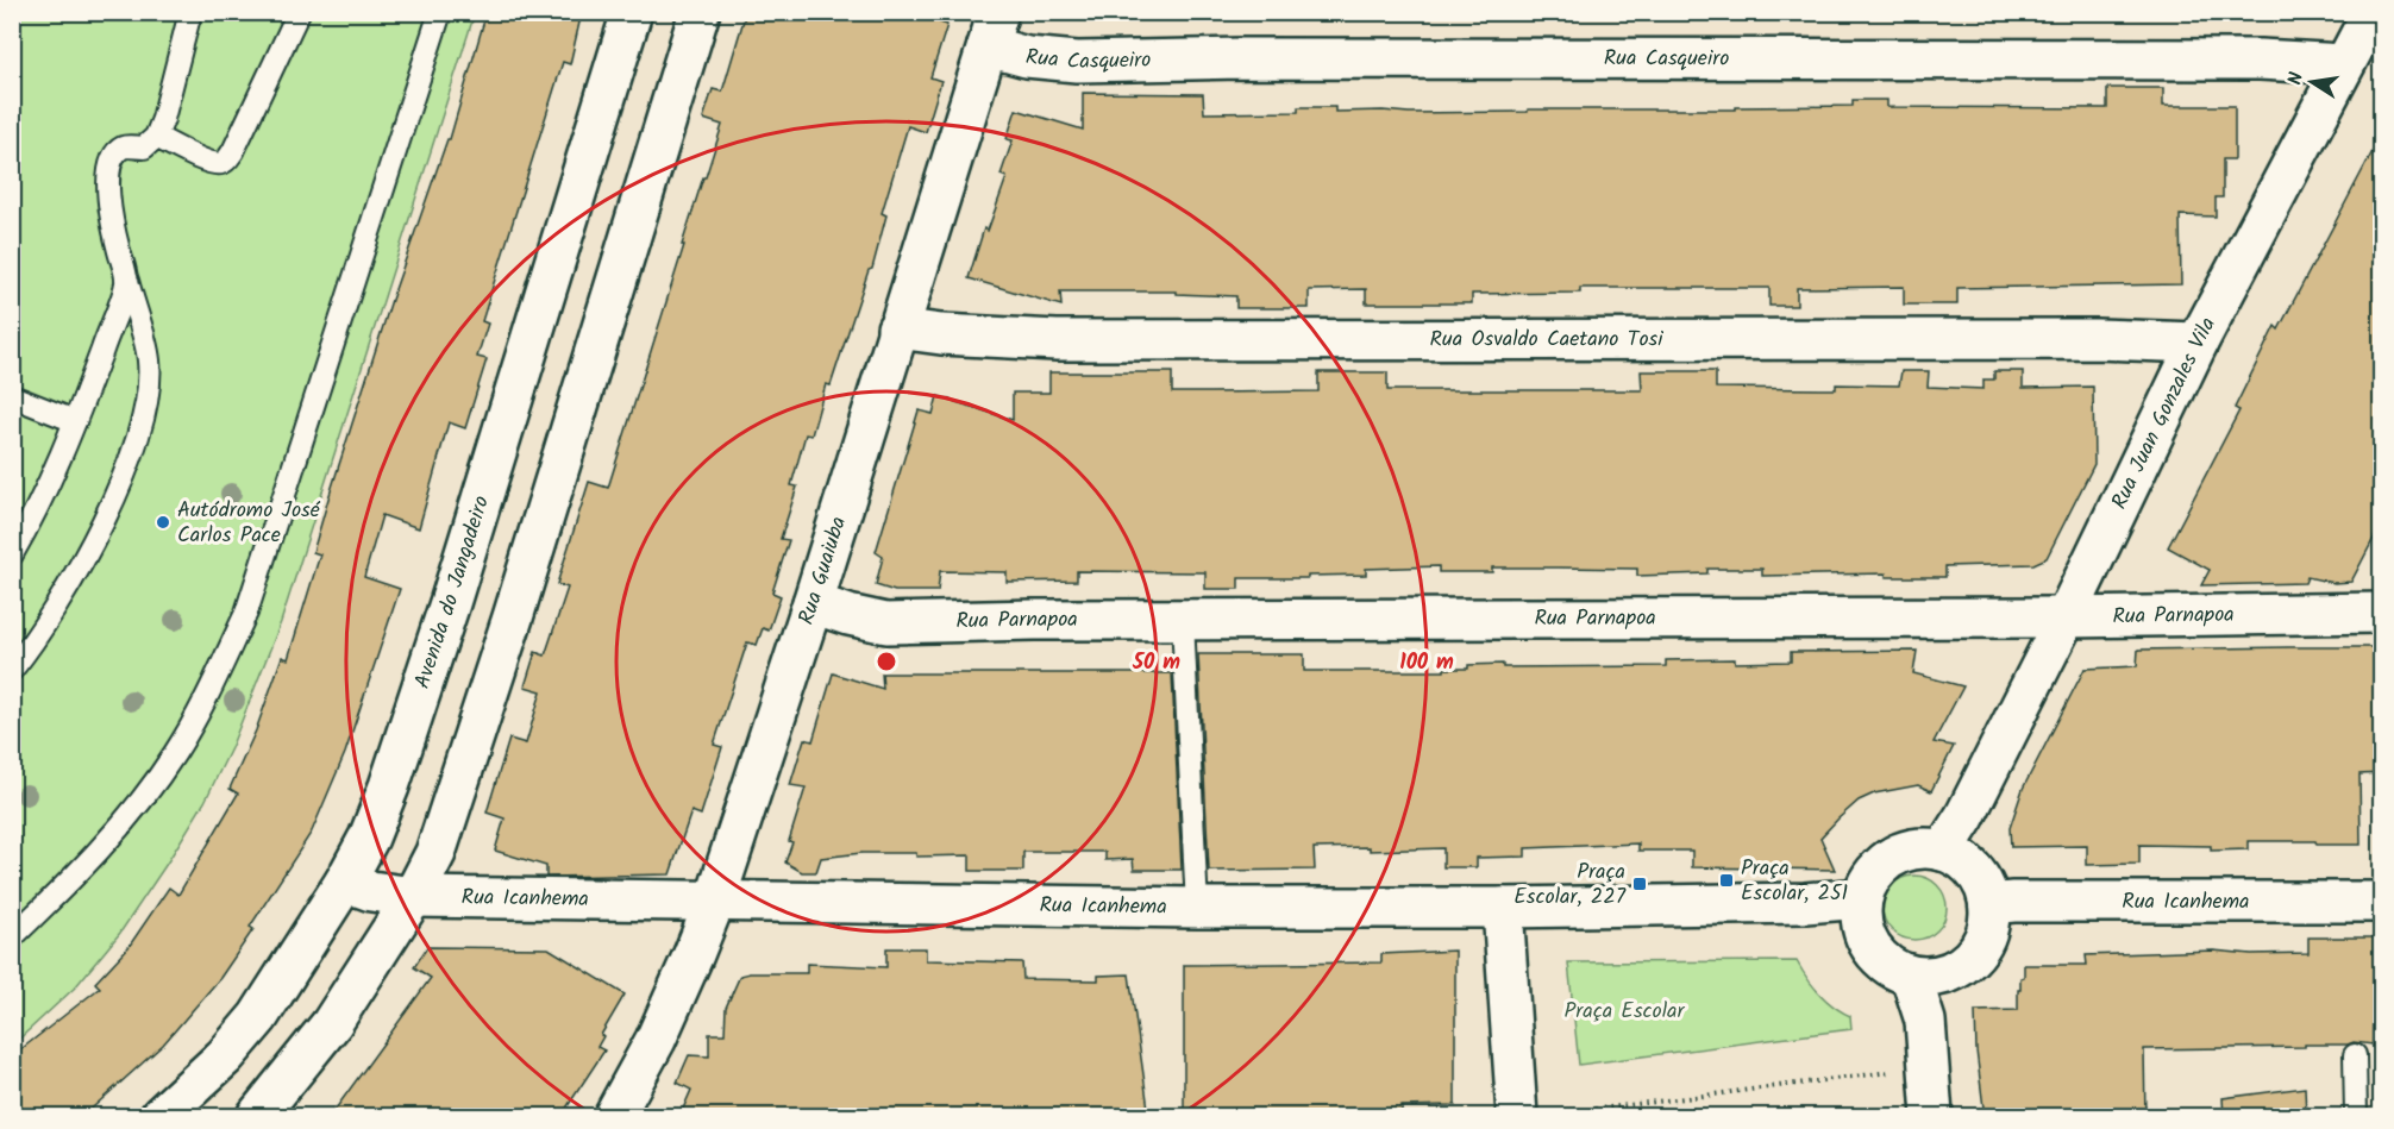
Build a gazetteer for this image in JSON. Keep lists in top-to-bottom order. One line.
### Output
{"streets":{"street":["Rua Casqueiro","Rua Osvaldo Caetano Tosi","Rua Juan Gonzales Vila","Rua Guaiuba","Avenida do Jangadeiro","Rua Parnapoa","Rua Icanhema"]},"crossings":[["Rua Casqueiro","Rua Juan Gonzales Vila"],["Rua Casqueiro","Rua Guaiuba"],["Rua Osvaldo Caetano Tosi","Rua Juan Gonzales Vila"],["Rua Osvaldo Caetano Tosi","Rua Guaiuba"],["Rua Juan Gonzales Vila","Rua Parnapoa"],["Rua Juan Gonzales Vila","Rua Icanhema"],["Rua Guaiuba","Rua Parnapoa"],["Rua Guaiuba","Rua Icanhema"],["Avenida do Jangadeiro","Rua Icanhema"]],"parks":["Praça Escolar"],"places":{"other":["Autódromo José Carlos Pace"],"transit":["Praça Escolar, 251","Praça Escolar, 227"]},"north":"left","rings":["50 m","100 m"]}
